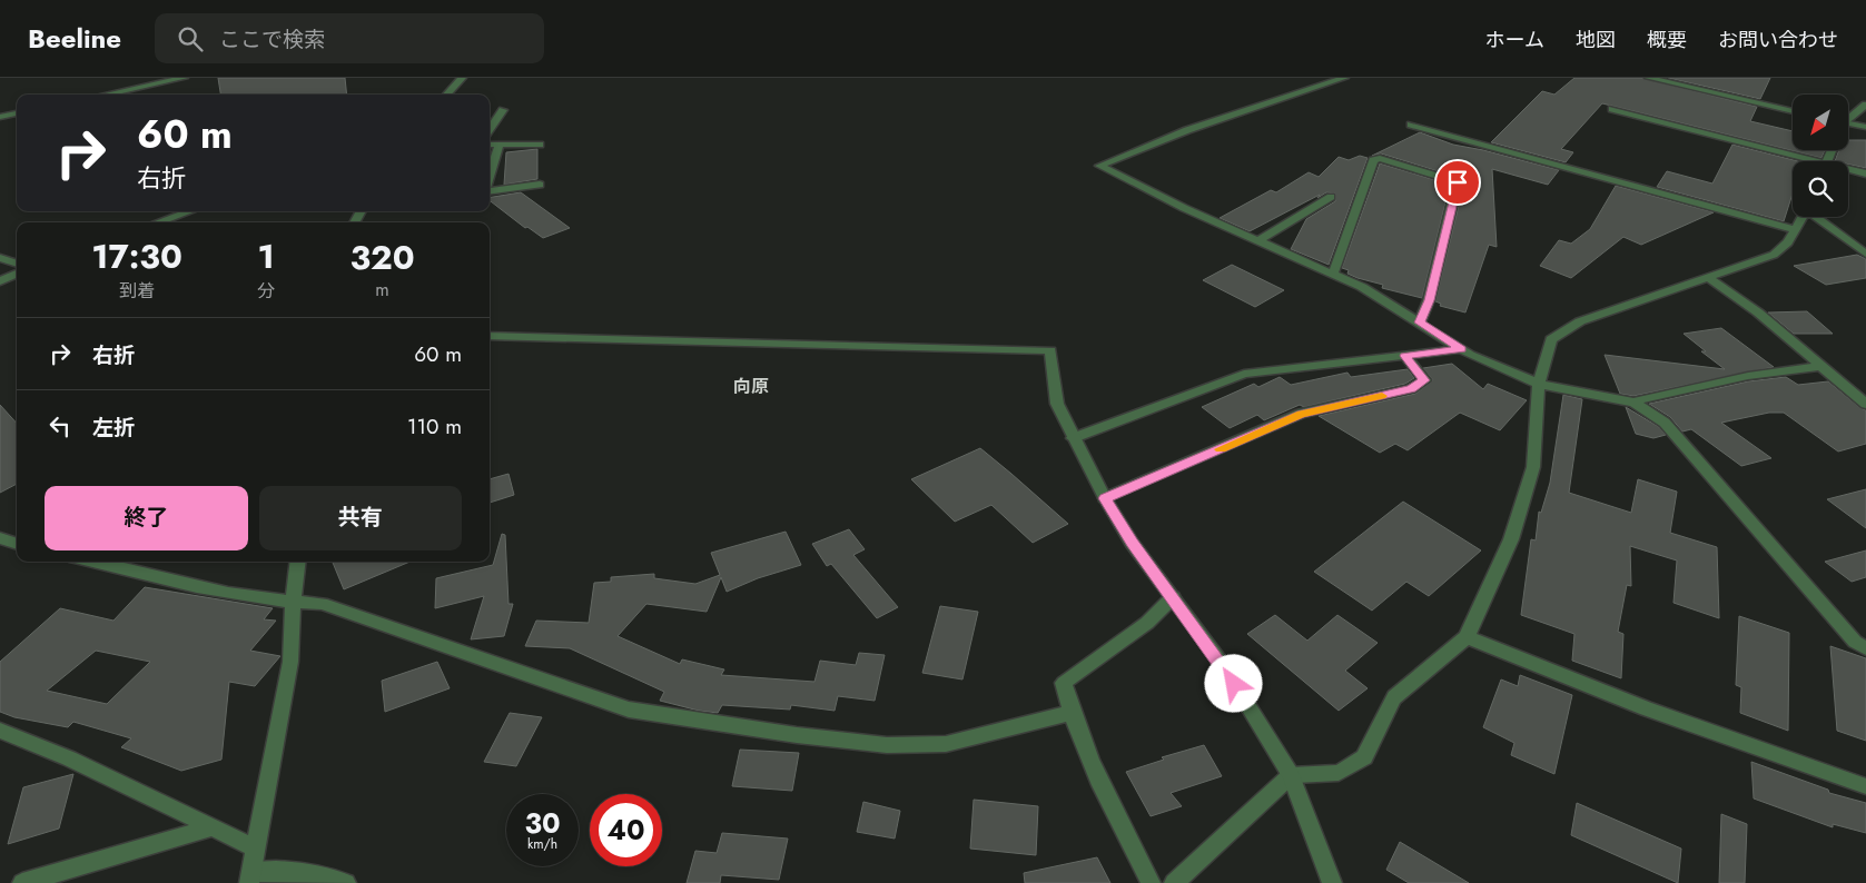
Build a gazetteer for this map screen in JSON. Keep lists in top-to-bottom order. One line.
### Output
{"districts":["向原"],"north":"bottom left","page":{"header":"Beeline","search":"ここで検索","nav":["ホーム","地図","概要","お問い合わせ"],"turn":["60 m","右折"],"eta":["17:30","到着","1","分","320","m"],"list":[{"name":"右折","value":"60 m"},{"name":"左折","value":"110 m"}],"buttons":["終了","共有"],"speed":"30 km/h","limit":"40"}}
